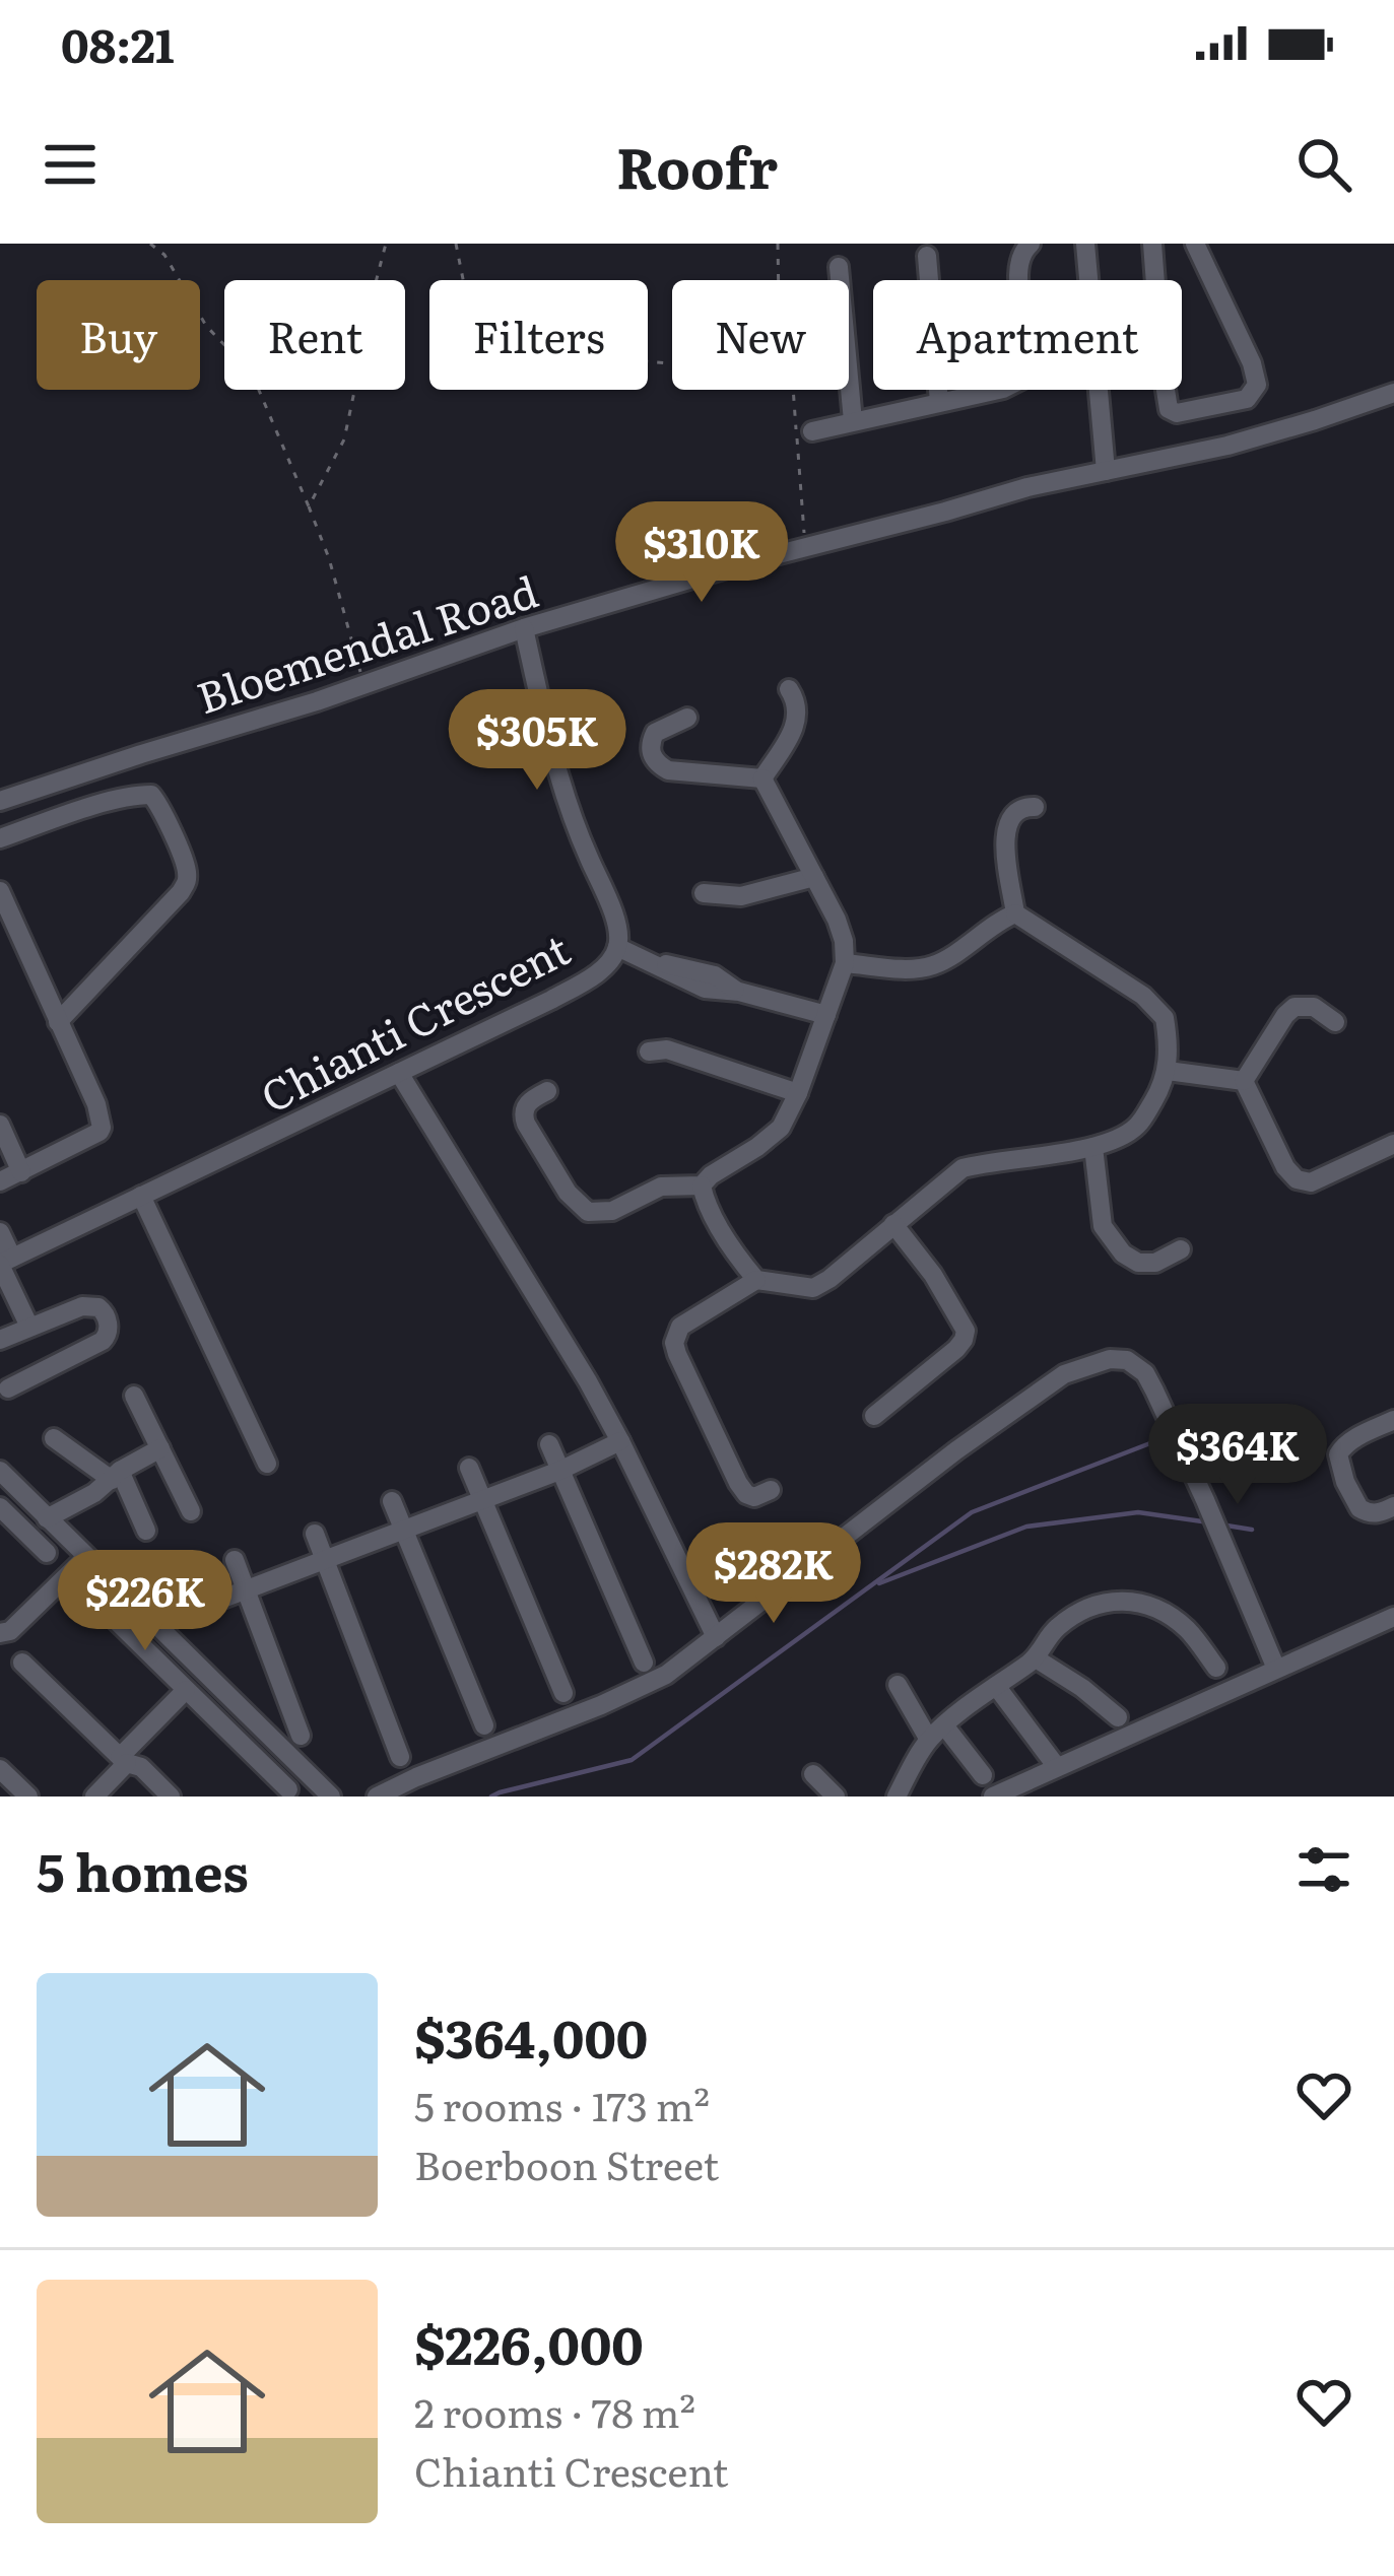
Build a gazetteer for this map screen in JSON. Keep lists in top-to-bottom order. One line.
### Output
{"streets":{"street":["Bloemendal Road","Chianti Crescent"]},"crossings":[["Bloemendal Road","Chianti Crescent"]],"page":{"status":"08:21","header":"Roofr","chip":["Buy","Rent","Filters","New","Apartment"],"price":["$310K","$305K","$364K","$282K","$226K"],"heading":"5 homes","list":[{"name":"$364,000","note":"5 rooms · 173 m² · Boerboon Street"},{"name":"$226,000","note":"2 rooms · 78 m² · Chianti Crescent"}]}}
